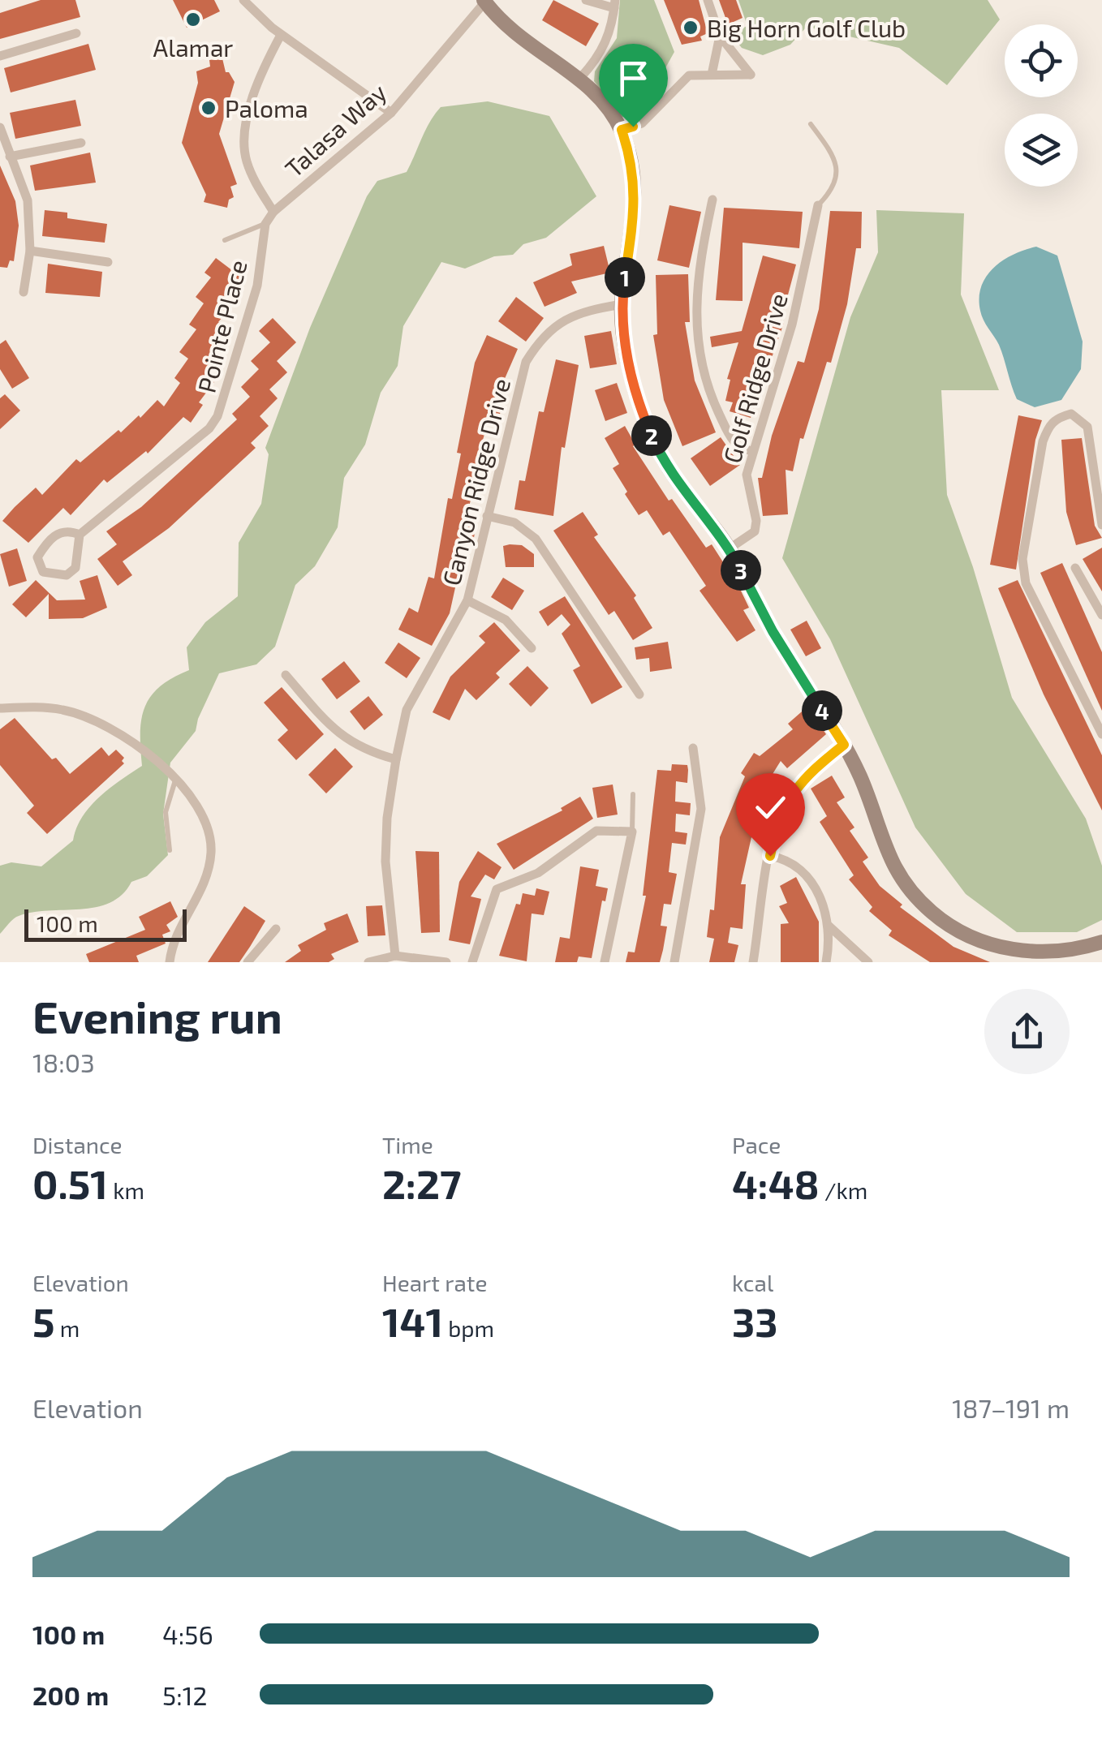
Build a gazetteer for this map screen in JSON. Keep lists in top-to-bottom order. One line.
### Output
{"streets":{"street":["Talasa Way","Pointe Place","Golf Ridge Drive","Canyon Ridge Drive"]},"crossings":[["Talasa Way","Pointe Place"]],"places":["Alamar","Big Horn Golf Club","Paloma"],"scale_bar":"100 m","page":{"pins":["1","2","3","4"],"scale":"100 m","heading":["Evening run","18:03"],"stats":[["Distance","0.51 km"],["Time","2:27"],["Pace","4:48 /km"],["Elevation","5 m"],["Heart rate","141 bpm"],["kcal","33"]],"chart":["Elevation","187–191 m"],"list":[{"name":"100 m","note":"4:56"},{"name":"200 m","note":"5:12"}]}}
